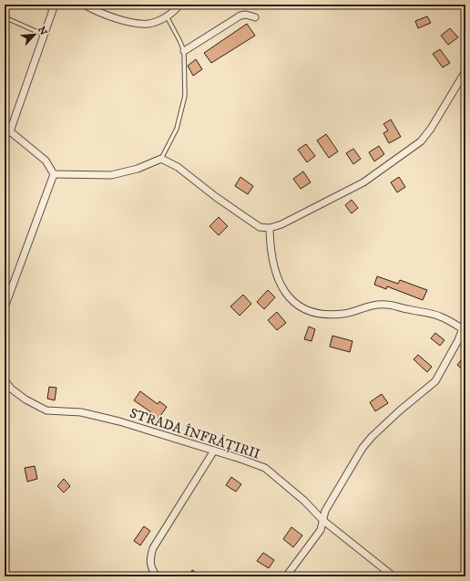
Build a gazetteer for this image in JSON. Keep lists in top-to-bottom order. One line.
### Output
{"streets":{"street":["STRADA ÎNFRĂȚIRII"]},"north":"top right"}
